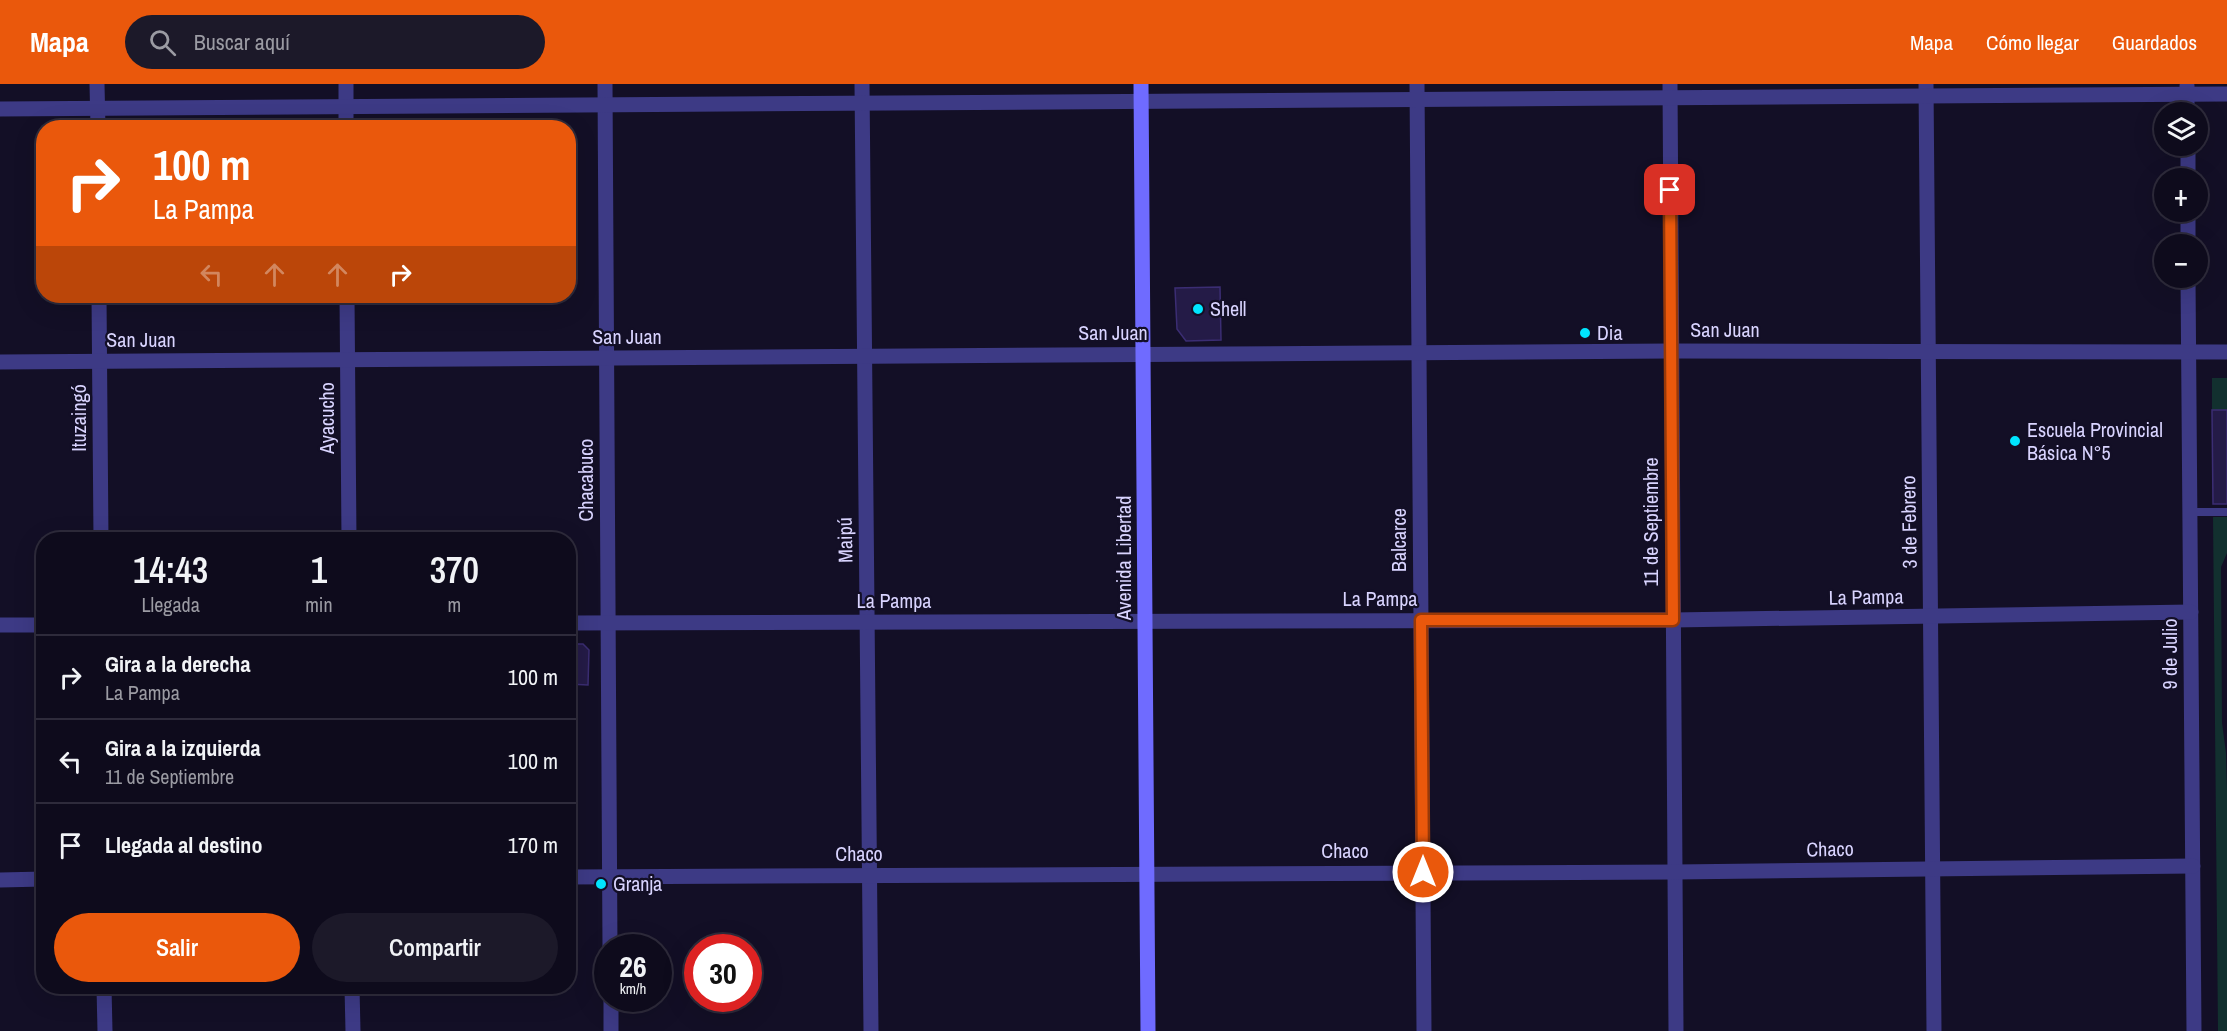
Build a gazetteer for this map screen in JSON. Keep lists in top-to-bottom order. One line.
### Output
{"streets":{"main road":["Avenida Libertad"],"street":["San Juan","Ituzaingó","Ayacucho","Chacabuco","11 de Septiembre","3 de Febrero","Maipú","Balcarce","La Pampa","9 de Julio","Chaco"]},"crossings":[["San Juan","Ituzaingó"],["San Juan","Ayacucho"],["San Juan","Chacabuco"],["San Juan","11 de Septiembre"],["San Juan","3 de Febrero"],["San Juan","Maipú"],["San Juan","Balcarce"],["San Juan","Avenida Libertad"],["San Juan","9 de Julio"],["Chacabuco","La Pampa"],["Chacabuco","Chaco"],["11 de Septiembre","La Pampa"],["11 de Septiembre","Chaco"],["3 de Febrero","La Pampa"],["3 de Febrero","Chaco"],["Maipú","La Pampa"],["Maipú","Chaco"],["Balcarce","La Pampa"],["Balcarce","Chaco"],["Avenida Libertad","La Pampa"],["Avenida Libertad","Chaco"],["La Pampa","9 de Julio"],["9 de Julio","Chaco"]],"places":["Shell","Dia","Escuela Provincial Básica N°5","Granja"],"page":{"header":"Mapa","search":"Buscar aquí","nav":["Mapa","Cómo llegar","Guardados"],"map_buttons":["+","−"],"turn":["100 m","La Pampa"],"eta":["14:43","Llegada","1","min","370","m"],"list":[{"name":"Gira a la derecha","note":"La Pampa","value":"100 m"},{"name":"Gira a la izquierda","note":"11 de Septiembre","value":"100 m"},{"name":"Llegada al destino","value":"170 m"}],"buttons":["Salir","Compartir"],"speed":"26 km/h","limit":"30"}}
